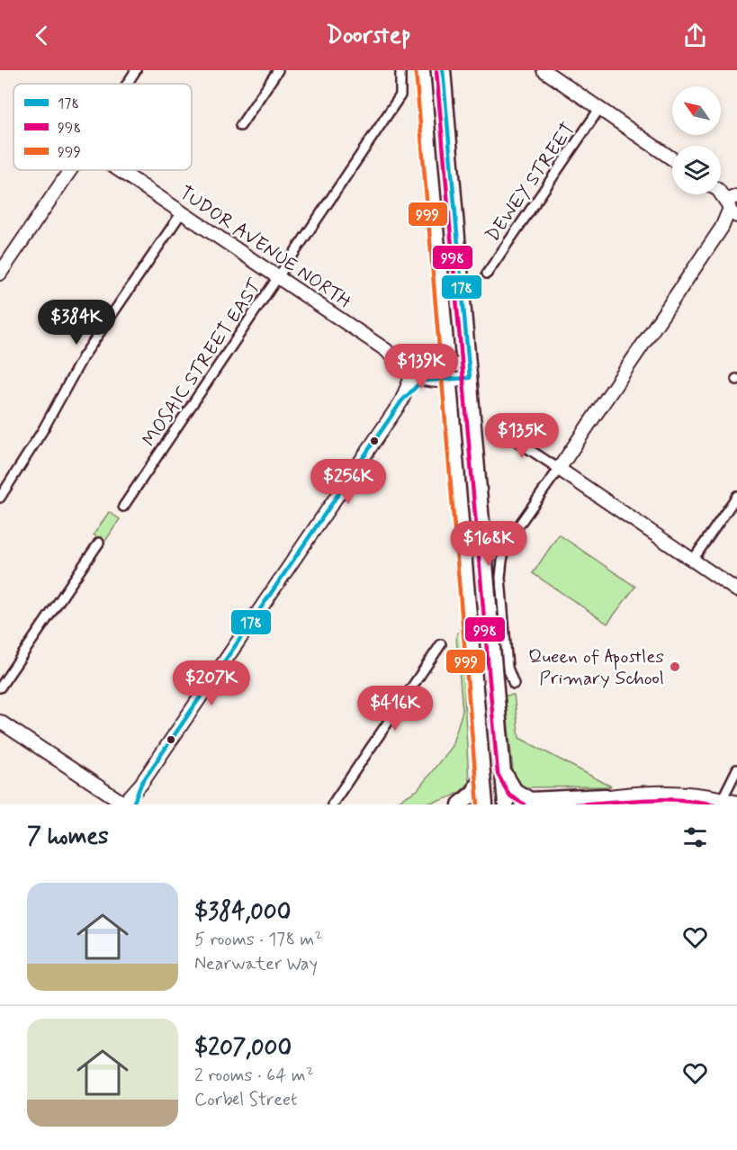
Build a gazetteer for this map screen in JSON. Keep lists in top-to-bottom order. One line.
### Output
{"streets":{"street":["DEWEY STREET","TUDOR AVENUE NORTH","MOSAIC STREET EAST"]},"crossings":[["TUDOR AVENUE NORTH","MOSAIC STREET EAST"]],"places":["Queen of Apostles Primary School"],"lines":["transit line 178","transit line 998","transit line 999"],"legend":["178","998","999"],"north":"top left","page":{"header":"Doorstep","price":["$384K","$139K","$135K","$256K","$168K","$207K","$416K"],"heading":"7 homes","list":[{"name":"$384,000","note":"5 rooms · 178 m² · Nearwater Way"},{"name":"$207,000","note":"2 rooms · 64 m² · Corbel Street"}]}}
